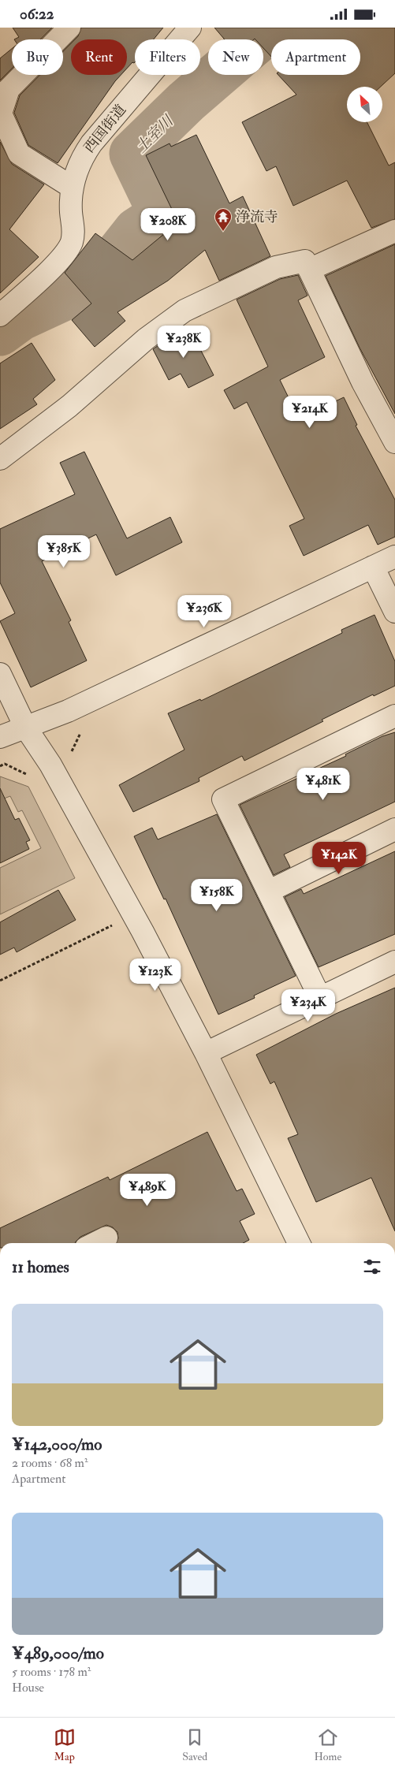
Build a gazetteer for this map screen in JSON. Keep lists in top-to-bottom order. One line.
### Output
{"streets":{"street":["西国街道"]},"water":["土室川"],"places":{"temple":["浄流寺"]},"north":"top left","page":{"status":"06:22","chip":["Buy","Rent","Filters","New","Apartment"],"price":["¥208K","¥238K","¥214K","¥385K","¥236K","¥481K","¥142K","¥158K","¥123K","¥234K","¥489K"],"heading":"11 homes","list":[{"name":"¥142,000/mo","note":"2 rooms · 68 m² · Apartment"},{"name":"¥489,000/mo","note":"5 rooms · 178 m² · House"}],"tabs":["Map","Saved","Home"]}}
